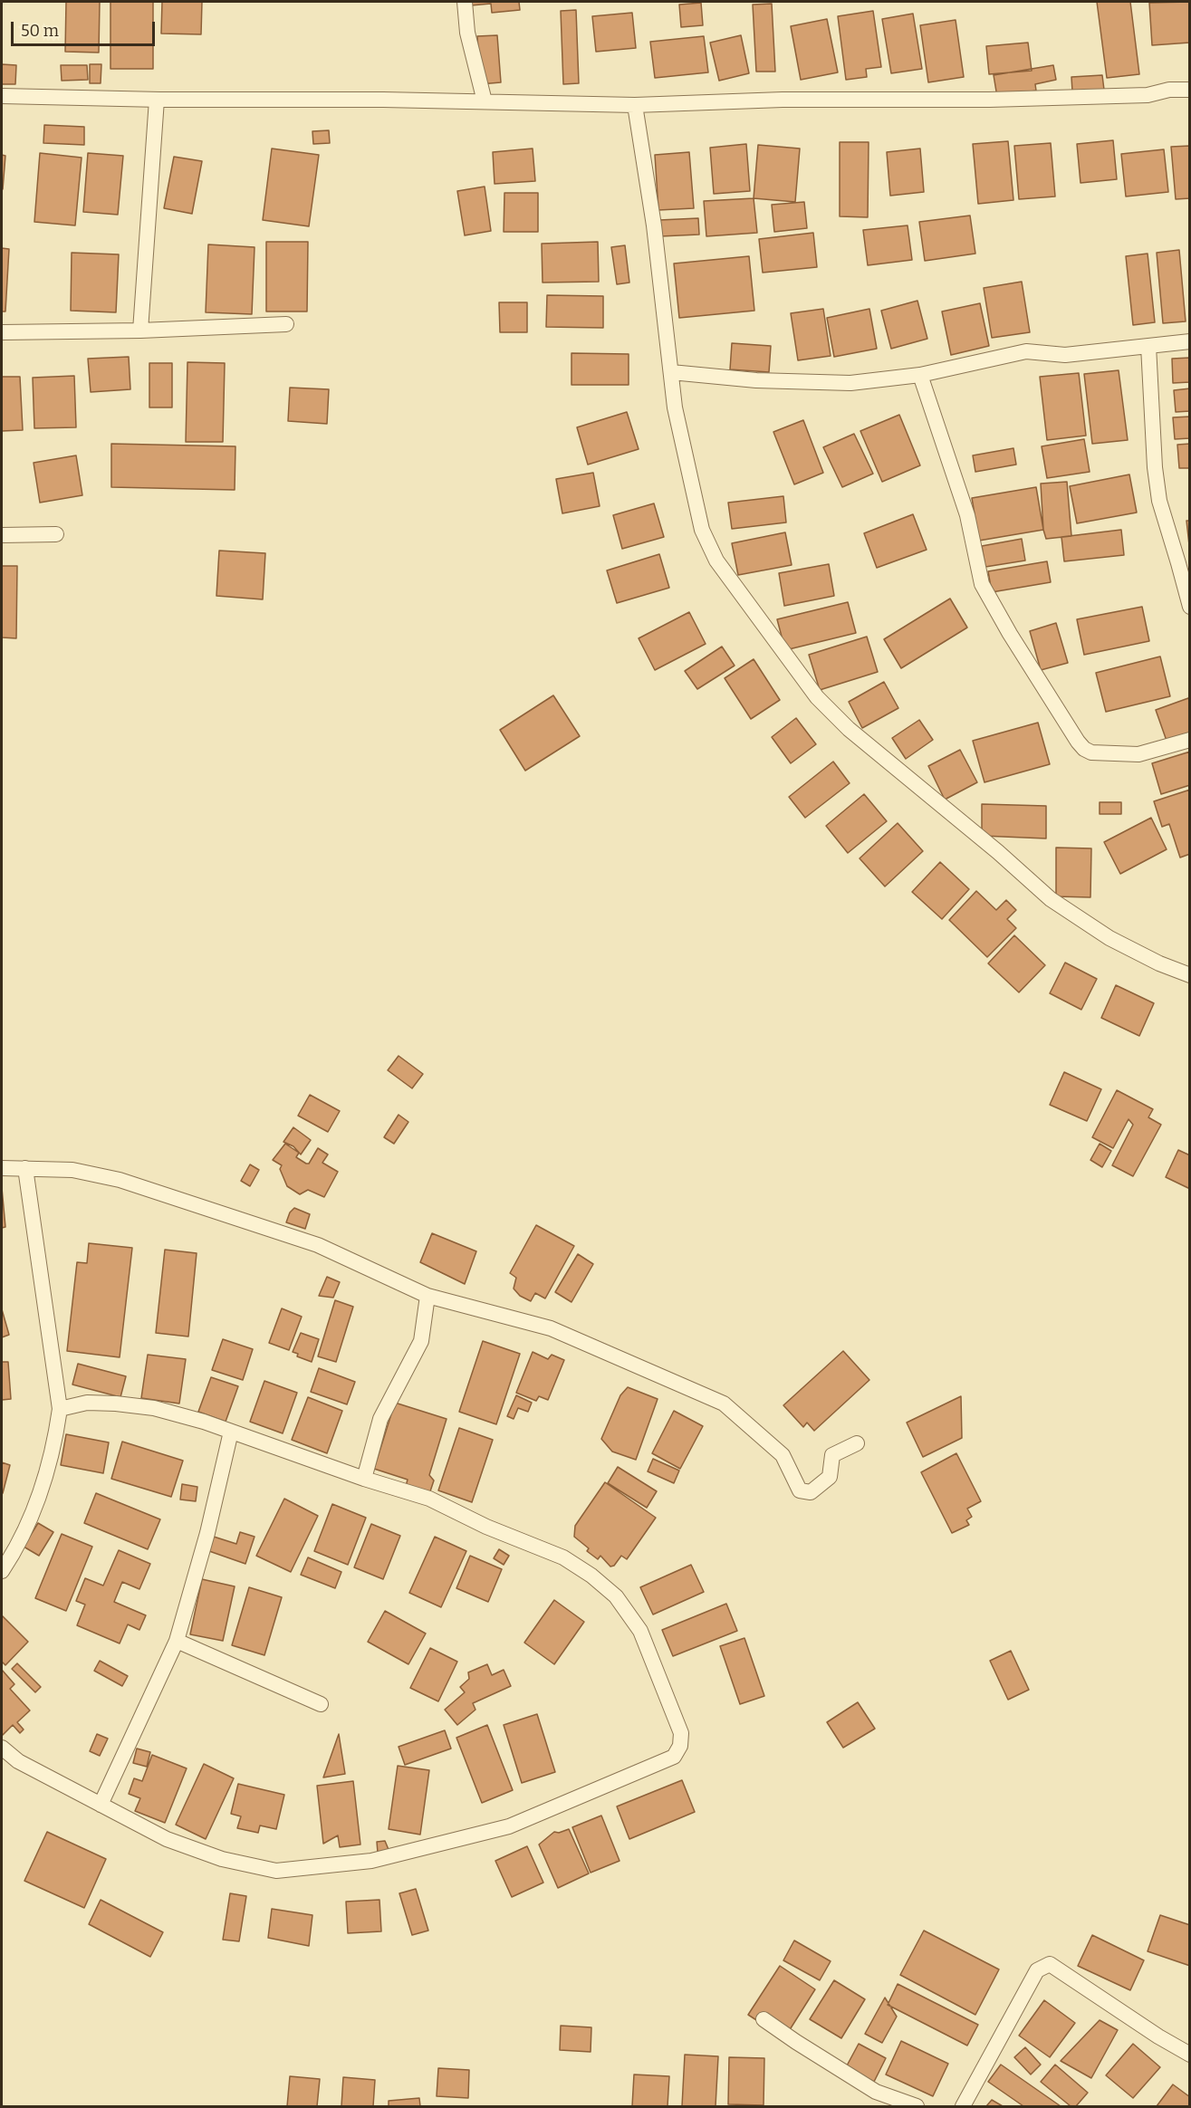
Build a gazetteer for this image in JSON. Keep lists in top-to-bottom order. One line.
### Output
{"scale_bar":"50 m"}
